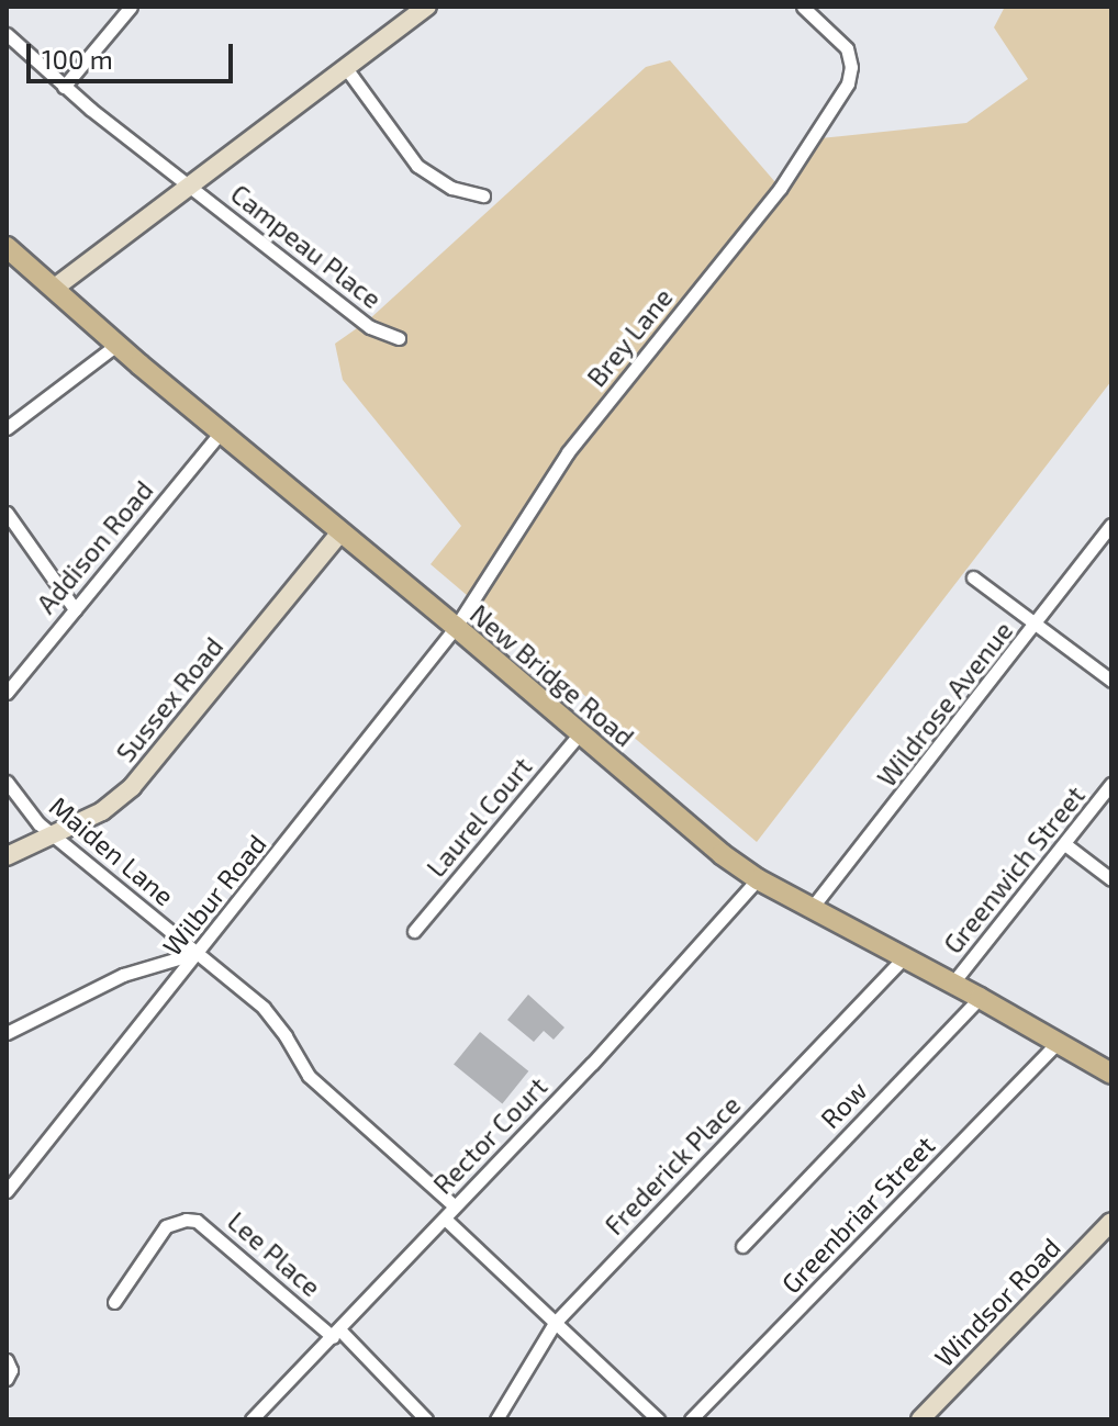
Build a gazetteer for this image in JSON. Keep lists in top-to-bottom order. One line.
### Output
{"streets":{"main road":["New Bridge Road"],"street":["Campeau Place","Brey Lane","Addison Road","Sussex Road","Wildrose Avenue","Laurel Court","Maiden Lane","Greenwich Street","Wilbur Road","Row","Rector Court","Frederick Place","Greenbriar Street","Lee Place","Windsor Road"]},"crossings":[["Brey Lane","New Bridge Road"],["Brey Lane","Wilbur Road"],["Addison Road","New Bridge Road"],["New Bridge Road","Sussex Road"],["New Bridge Road","Wildrose Avenue"],["New Bridge Road","Laurel Court"],["New Bridge Road","Greenwich Street"],["New Bridge Road","Wilbur Road"],["New Bridge Road","Row"],["New Bridge Road","Rector Court"],["New Bridge Road","Frederick Place"],["New Bridge Road","Greenbriar Street"],["Sussex Road","Maiden Lane"],["Maiden Lane","Wilbur Road"],["Maiden Lane","Rector Court"],["Rector Court","Lee Place"]],"scale_bar":"100 m"}
